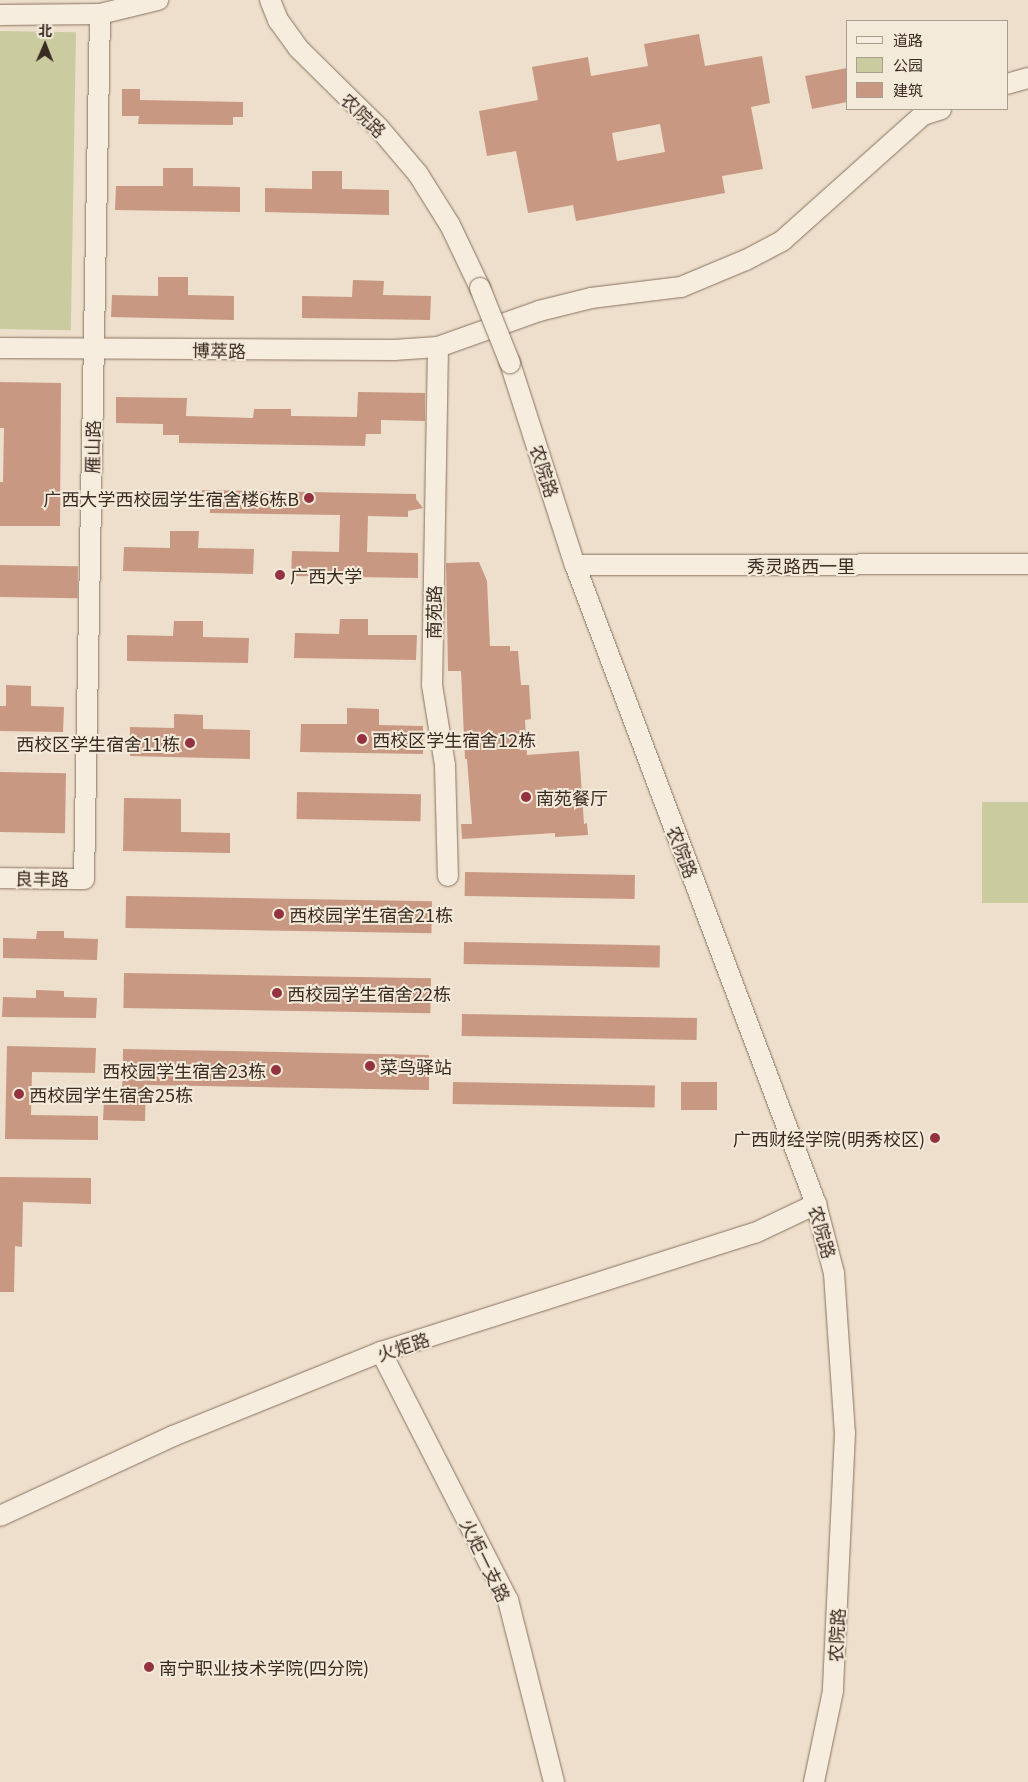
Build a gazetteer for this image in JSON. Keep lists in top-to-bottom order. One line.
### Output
{"streets":{"street":["农院路","博萃路","雁山路","秀灵路西一里","南苑路","良丰路","火炬路","火炬一支路"]},"crossings":[["农院路","秀灵路西一里"],["农院路","火炬路"],["博萃路","雁山路"],["博萃路","南苑路"],["雁山路","良丰路"],["火炬路","火炬一支路"]],"places":["广西大学西校园学生宿舍楼6栋B","广西大学","西校区学生宿舍12栋","西校区学生宿舍11栋","南苑餐厅","西校园学生宿舍21栋","西校园学生宿舍22栋","菜鸟驿站","西校园学生宿舍23栋","西校园学生宿舍25栋","广西财经学院(明秀校区)","南宁职业技术学院(四分院)"],"legend":["道路","公园","建筑"],"north":"top"}
